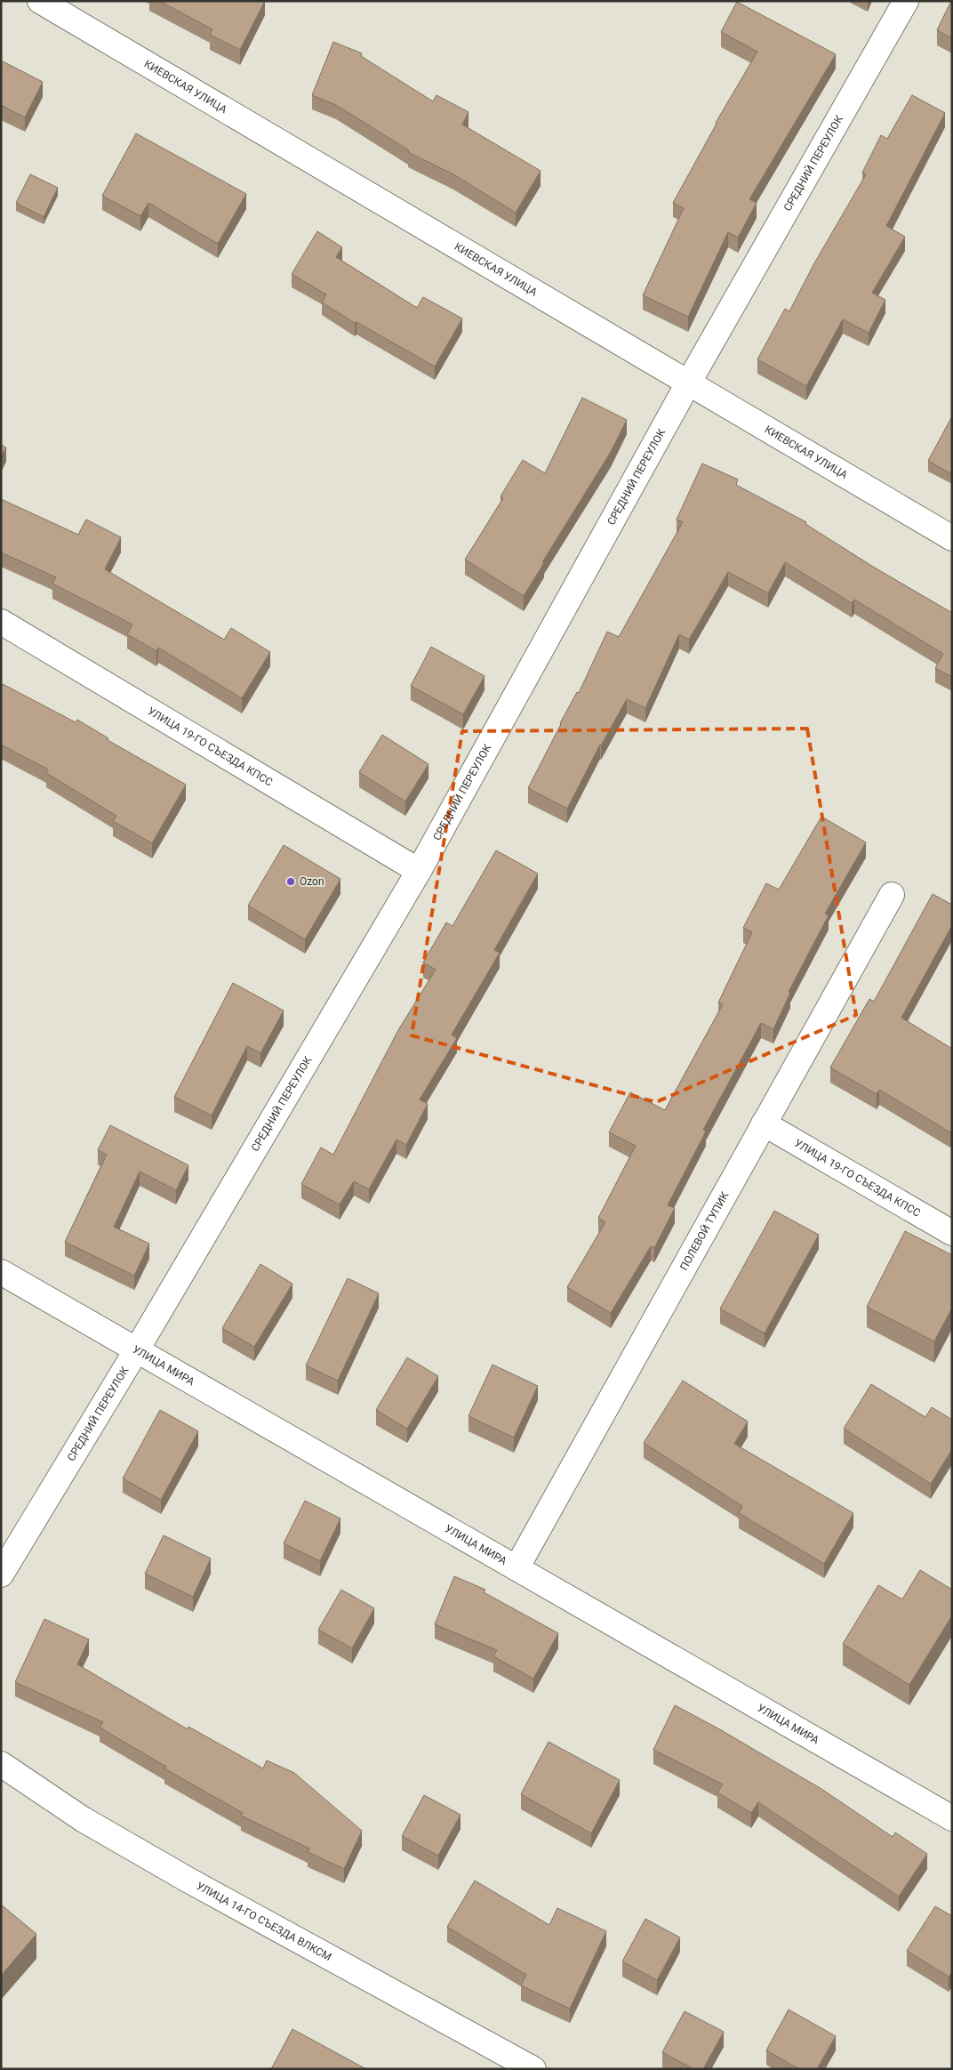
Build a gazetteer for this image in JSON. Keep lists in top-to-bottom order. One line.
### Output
{"streets":{"street":["КИЕВСКАЯ УЛИЦА","СРЕДНИЙ ПЕРЕУЛОК","УЛИЦА 19-ГО СЪЕЗДА КПСС","ПОЛЕВОЙ ТУПИК","УЛИЦА МИРА","УЛИЦА 14-ГО СЪЕЗДА ВЛКСМ"]},"crossings":[["КИЕВСКАЯ УЛИЦА","СРЕДНИЙ ПЕРЕУЛОК"],["СРЕДНИЙ ПЕРЕУЛОК","УЛИЦА 19-ГО СЪЕЗДА КПСС"],["СРЕДНИЙ ПЕРЕУЛОК","УЛИЦА МИРА"],["УЛИЦА 19-ГО СЪЕЗДА КПСС","ПОЛЕВОЙ ТУПИК"],["ПОЛЕВОЙ ТУПИК","УЛИЦА МИРА"]],"places":["Ozon"]}
